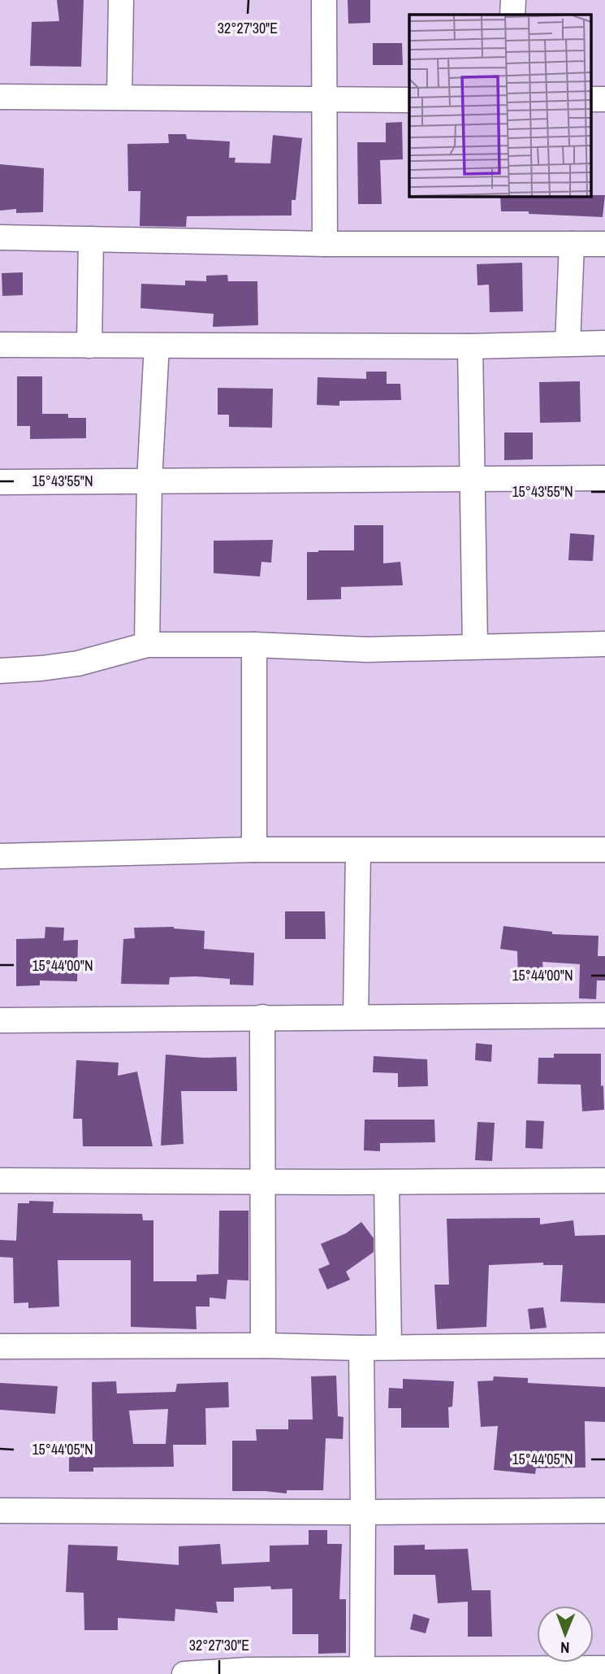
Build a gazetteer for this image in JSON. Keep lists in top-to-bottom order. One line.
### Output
{"north":"bottom","coordinates":["32°27'30\"E","15°43'55\"N","15°44'00\"N","15°44'05\"N"]}
